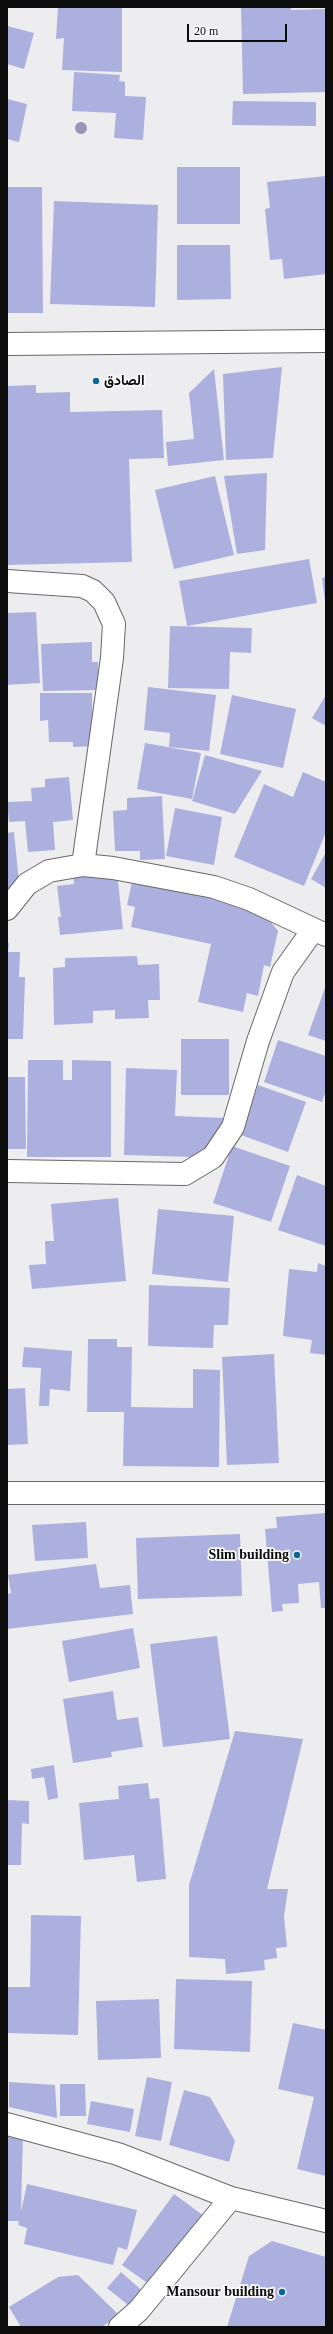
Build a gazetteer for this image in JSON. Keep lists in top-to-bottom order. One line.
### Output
{"places":["الصادق","Slim building","Mansour building"],"scale_bar":"20 m"}
